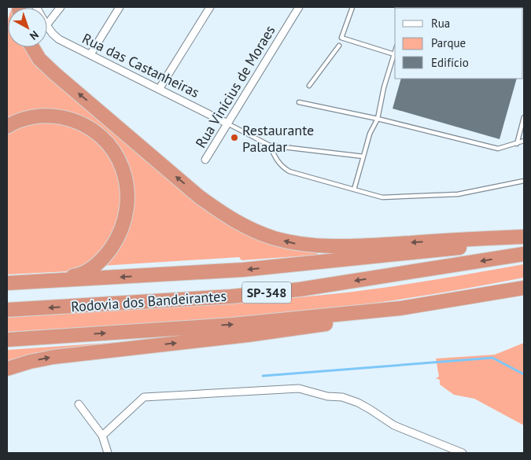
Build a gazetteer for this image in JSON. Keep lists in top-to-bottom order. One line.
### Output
{"streets":{"highway":["SP-348","Rodovia dos Bandeirantes"],"street":["Rua das Castanheiras","Rua Vinícius de Moraes"]},"crossings":[["Rua das Castanheiras","Rua Vinícius de Moraes"]],"places":["Restaurante Paladar"],"legend":["Rua","Parque","Edifício"],"north":"bottom right"}
